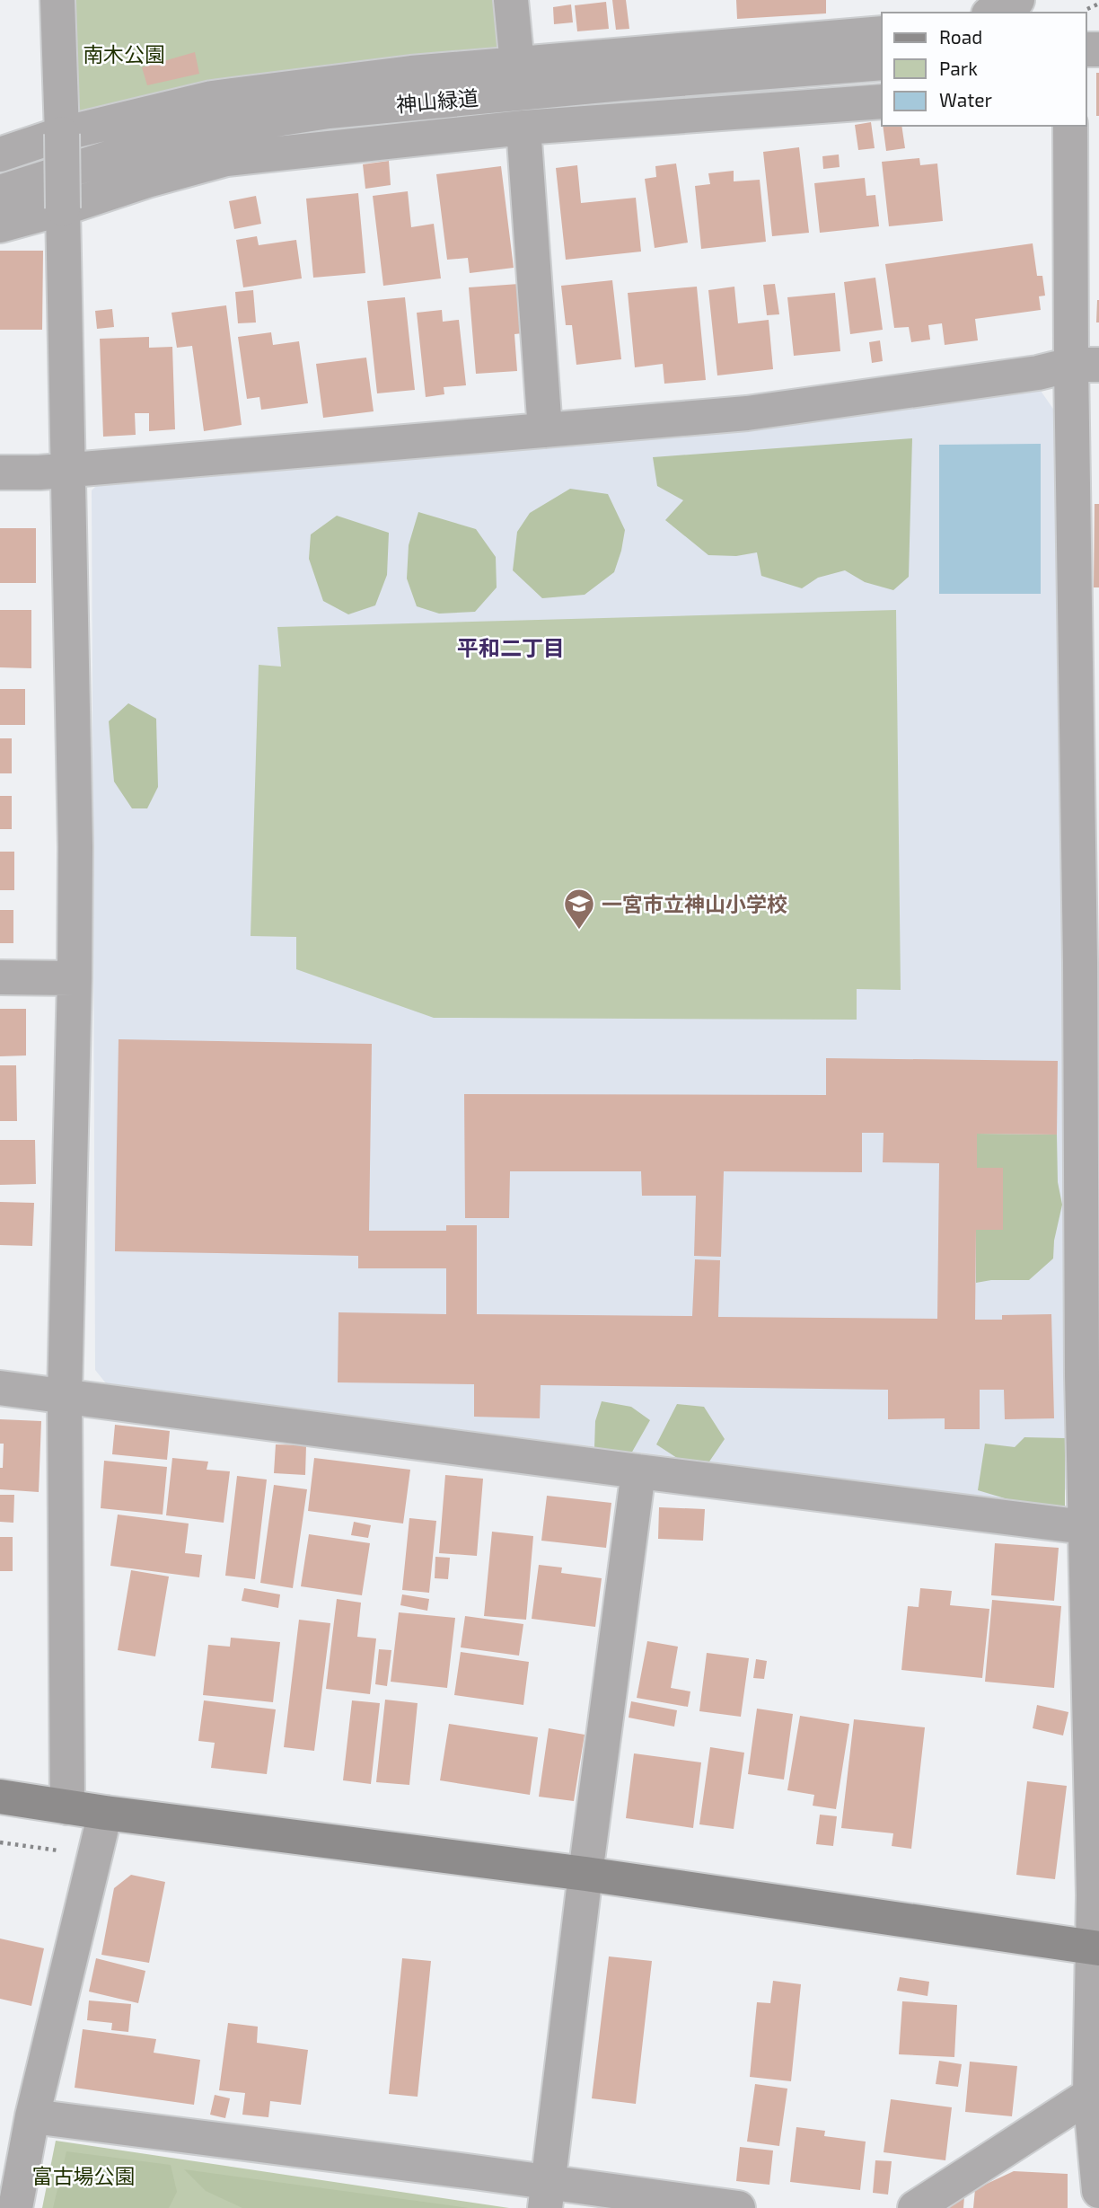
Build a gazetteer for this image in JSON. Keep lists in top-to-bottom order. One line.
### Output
{"streets":{"street":["神山緑道"]},"districts":["平和二丁目"],"parks":["南木公園","富古場公園"],"places":{"school or university":["一宮市立神山小学校"]},"legend":["Road","Park","Water"]}
